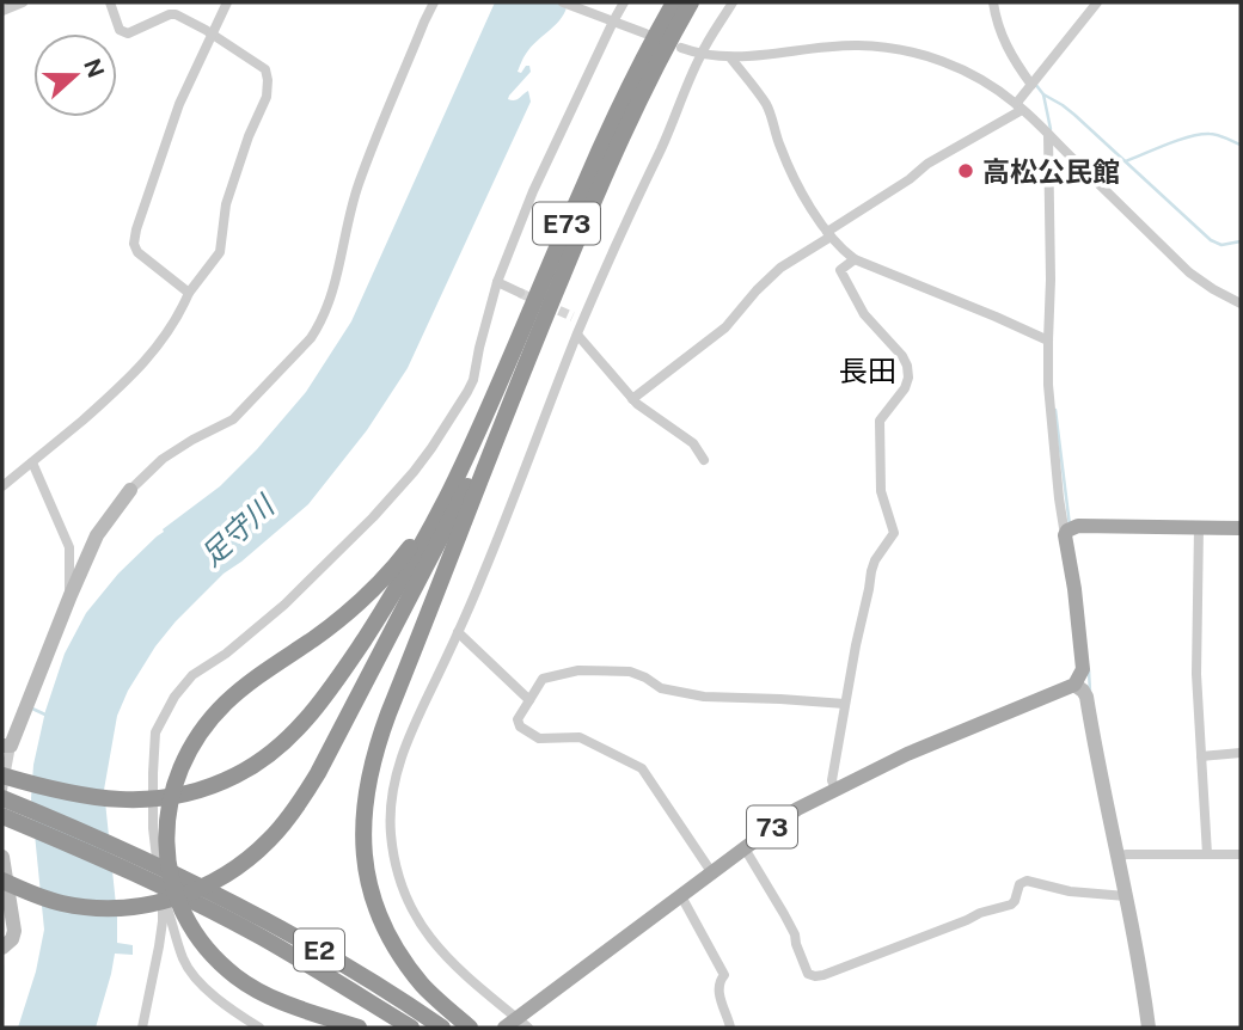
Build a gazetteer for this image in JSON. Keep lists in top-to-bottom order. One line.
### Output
{"streets":{"highway":["E73","E2"],"main road":["73"]},"districts":["長田"],"water":["足守川"],"places":["高松公民館"],"north":"right"}
